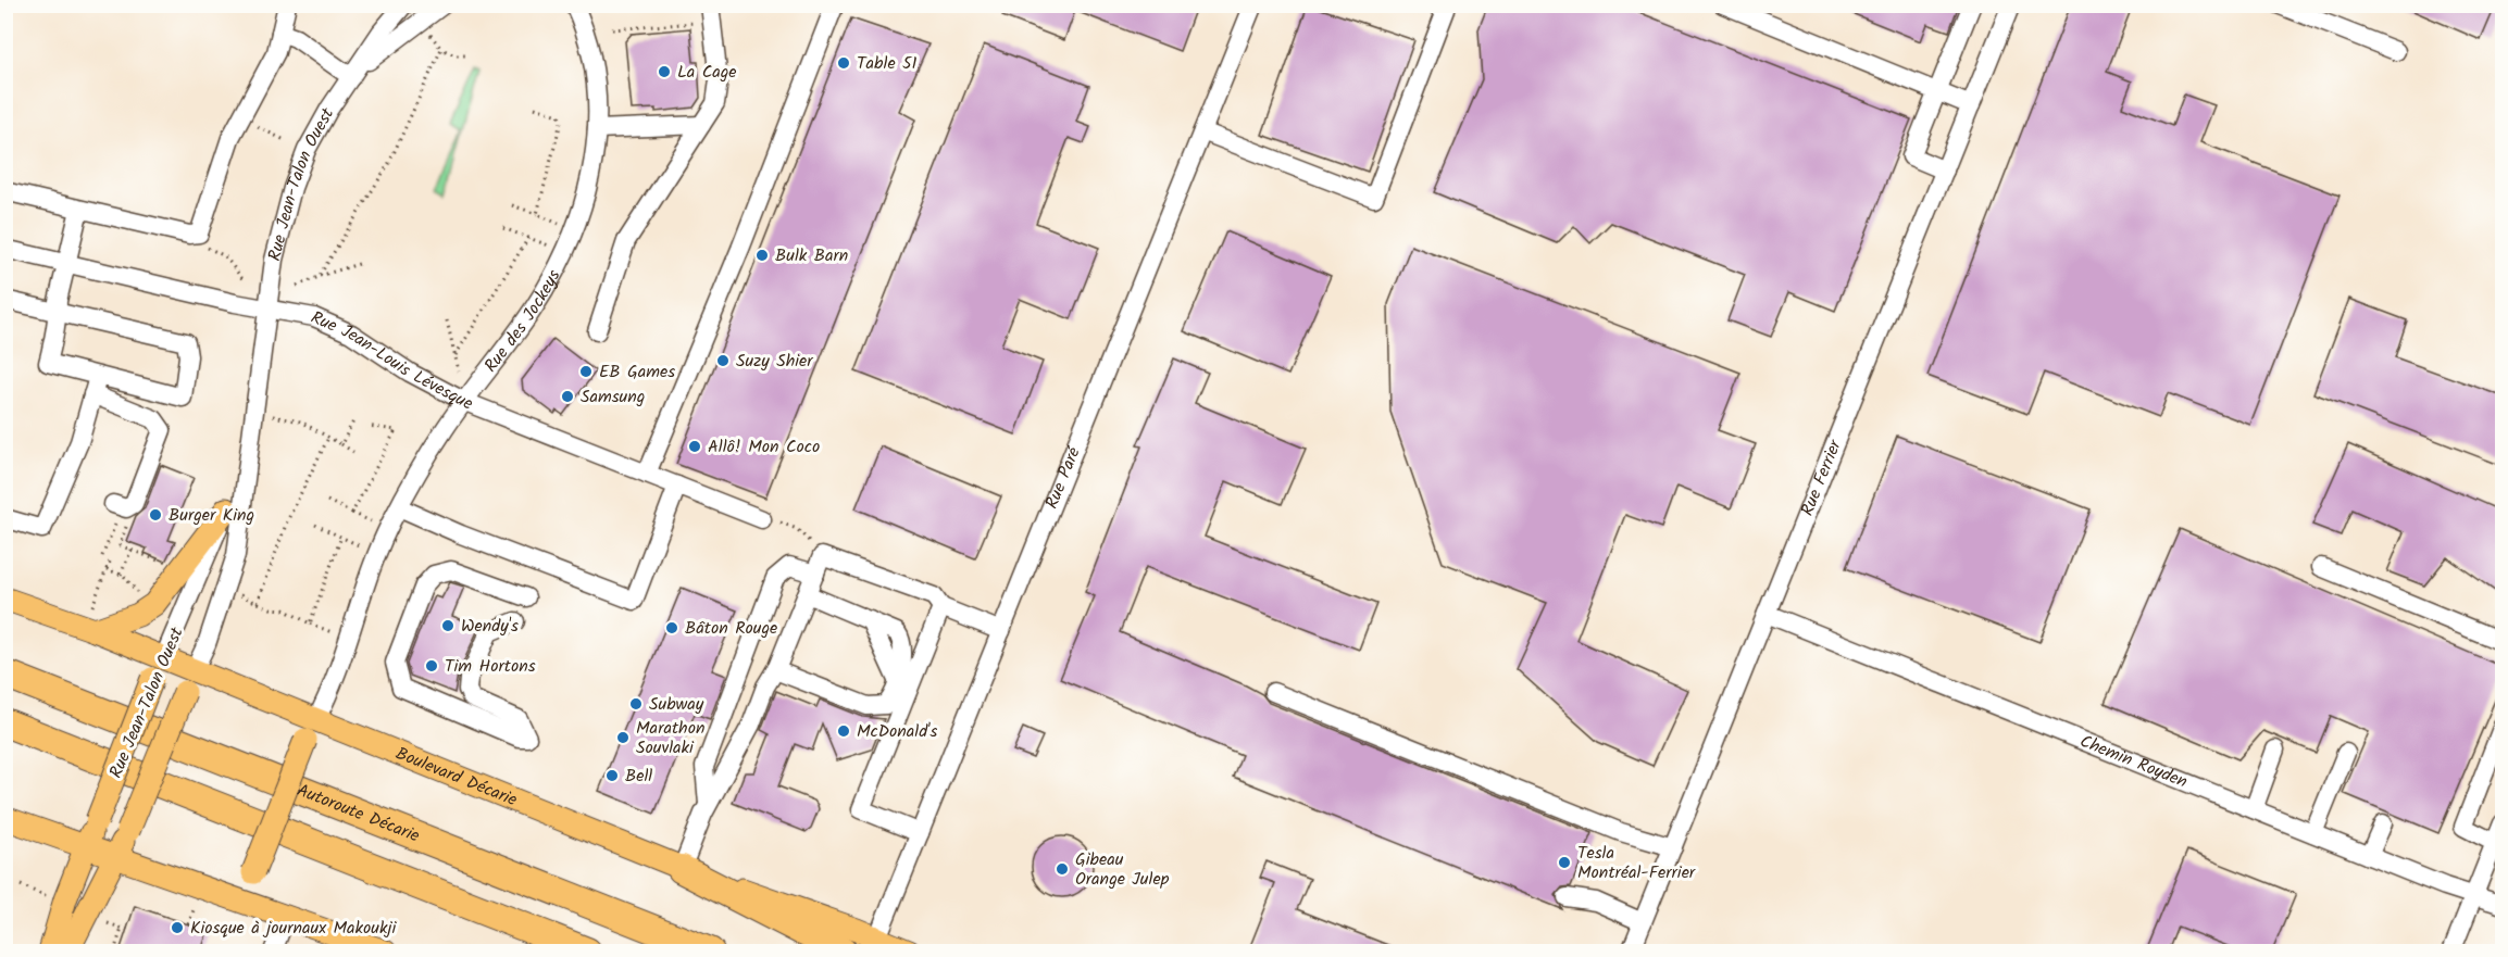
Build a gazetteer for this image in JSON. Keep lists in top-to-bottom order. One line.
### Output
{"streets":{"highway":["Autoroute Décarie"],"main road":["Rue Jean-Talon Ouest","Boulevard Décarie"],"street":["Rue des Jockeys","Rue Jean-Louis Lévesque","Rue Paré","Rue Ferrier","Chemin Royden"]},"crossings":[["Rue Jean-Talon Ouest","Rue Jean-Louis Lévesque"],["Rue Jean-Talon Ouest","Boulevard Décarie"],["Rue des Jockeys","Rue Jean-Louis Lévesque"],["Rue des Jockeys","Boulevard Décarie"],["Rue Paré","Boulevard Décarie"],["Rue Ferrier","Chemin Royden"]],"places":["Table 51","La Cage","Bulk Barn","Suzy Shier","EB Games","Samsung","Allô! Mon Coco","Burger King","Wendy's","Bâton Rouge","Tim Hortons","Subway","McDonald's","Marathon Souvlaki","Bell","Tesla Montréal-Ferrier","Gibeau Orange Julep","Kiosque à journaux Makoukji"]}
